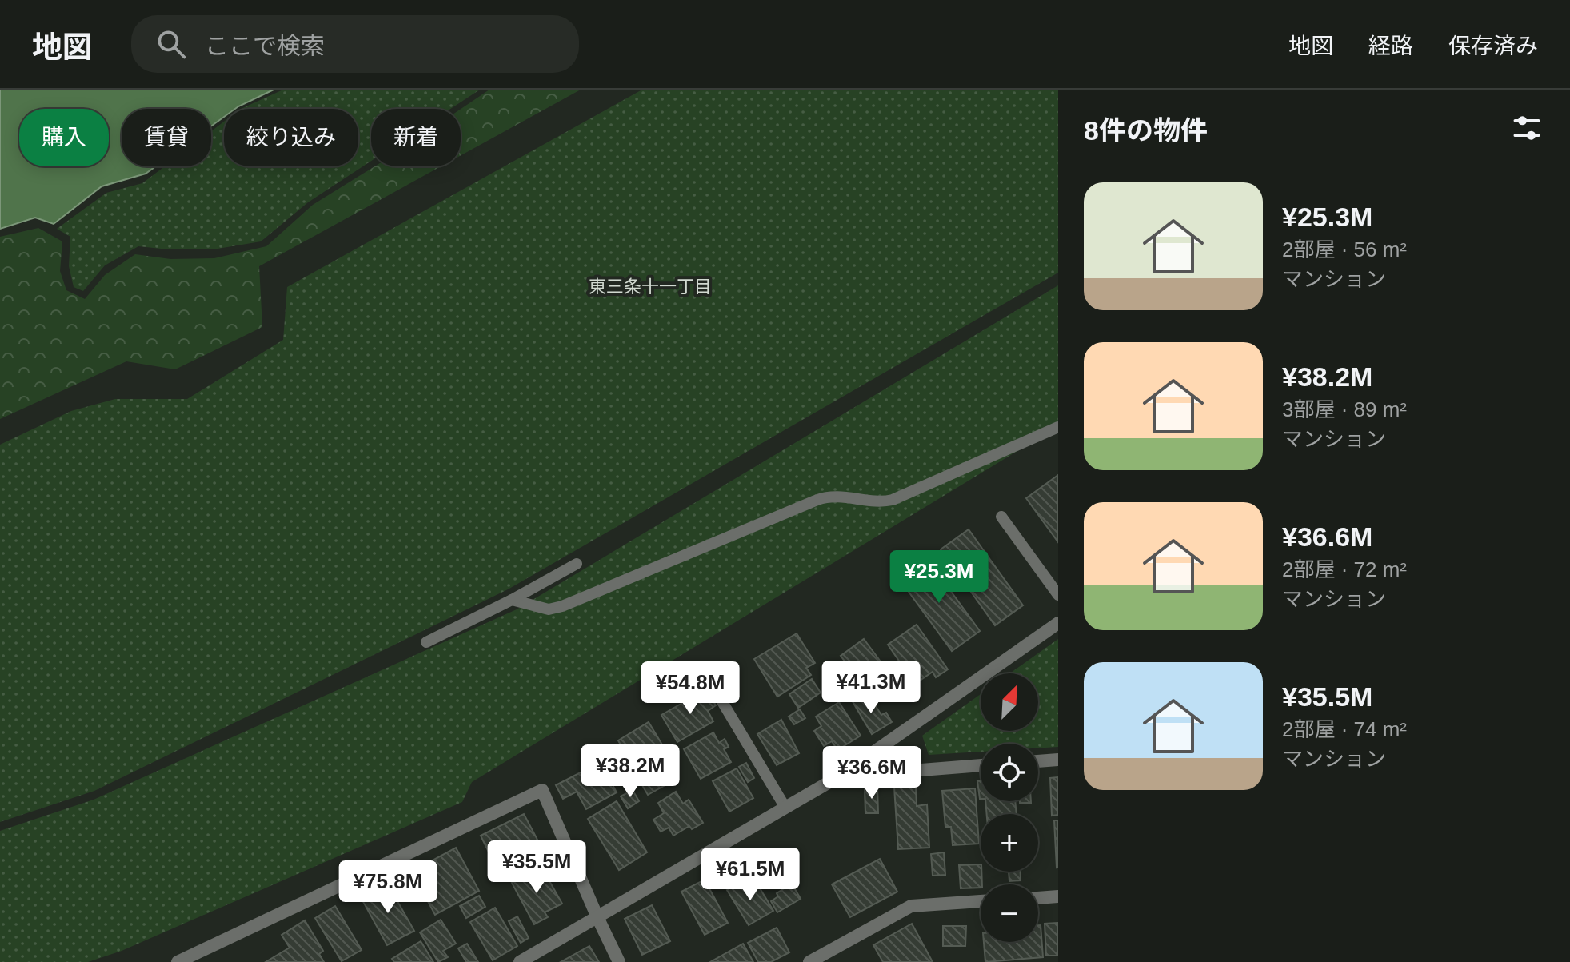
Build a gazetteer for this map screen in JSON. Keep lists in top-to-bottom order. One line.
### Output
{"districts":["東三条十一丁目"],"north":"top right","page":{"header":"地図","search":"ここで検索","nav":["地図","経路","保存済み"],"heading":"8件の物件","chip":["購入","賃貸","絞り込み","新着"],"list":[{"name":"¥25.3M","note":"2部屋 · 56 m² · マンション"},{"name":"¥38.2M","note":"3部屋 · 89 m² · マンション"},{"name":"¥36.6M","note":"2部屋 · 72 m² · マンション"},{"name":"¥35.5M","note":"2部屋 · 74 m² · マンション"}],"price":["¥25.3M","¥41.3M","¥54.8M","¥38.2M","¥36.6M","¥35.5M","¥61.5M","¥75.8M"],"map_buttons":["+","−"]}}
